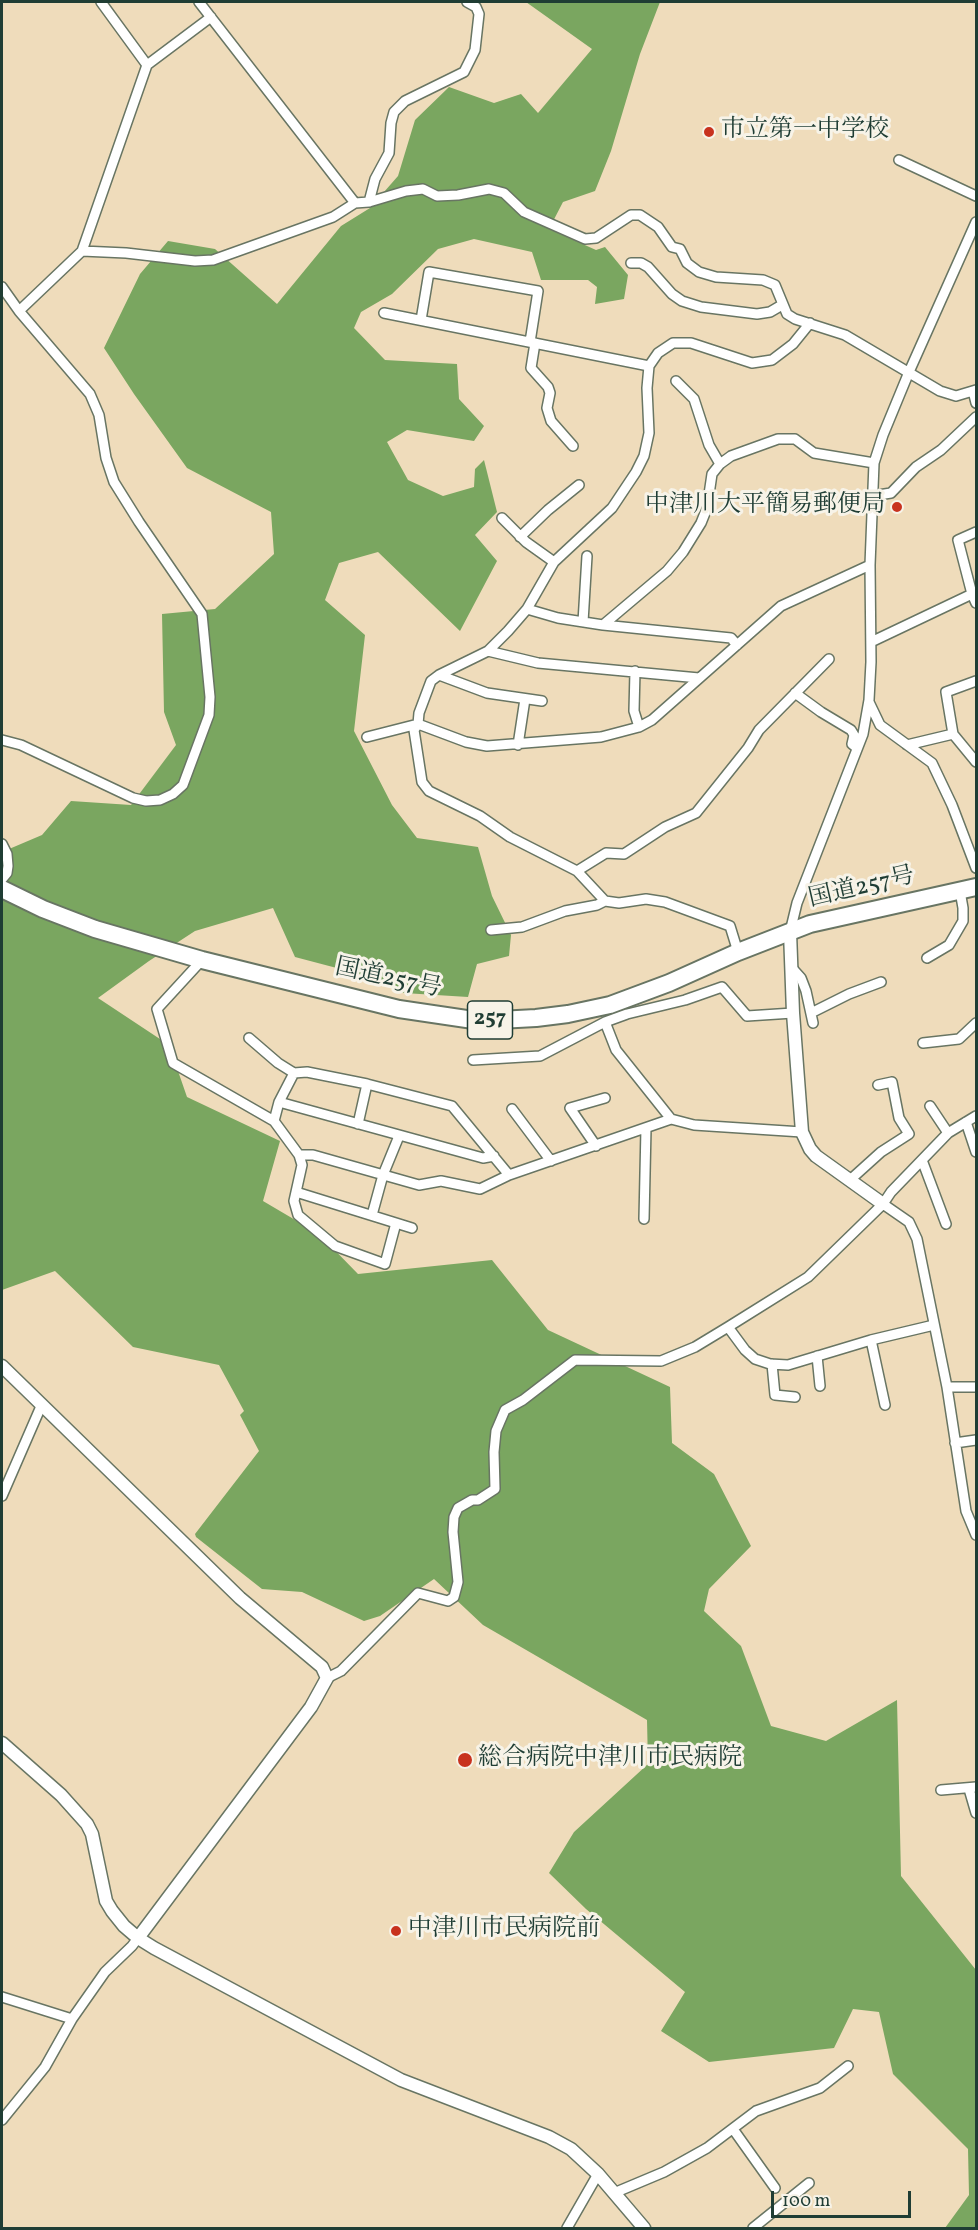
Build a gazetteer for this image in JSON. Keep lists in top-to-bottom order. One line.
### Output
{"streets":{"highway":["国道257号","257"]},"places":["市立第一中学校","中津川大平簡易郵便局","総合病院中津川市民病院","中津川市民病院前"],"scale_bar":"100 m"}
